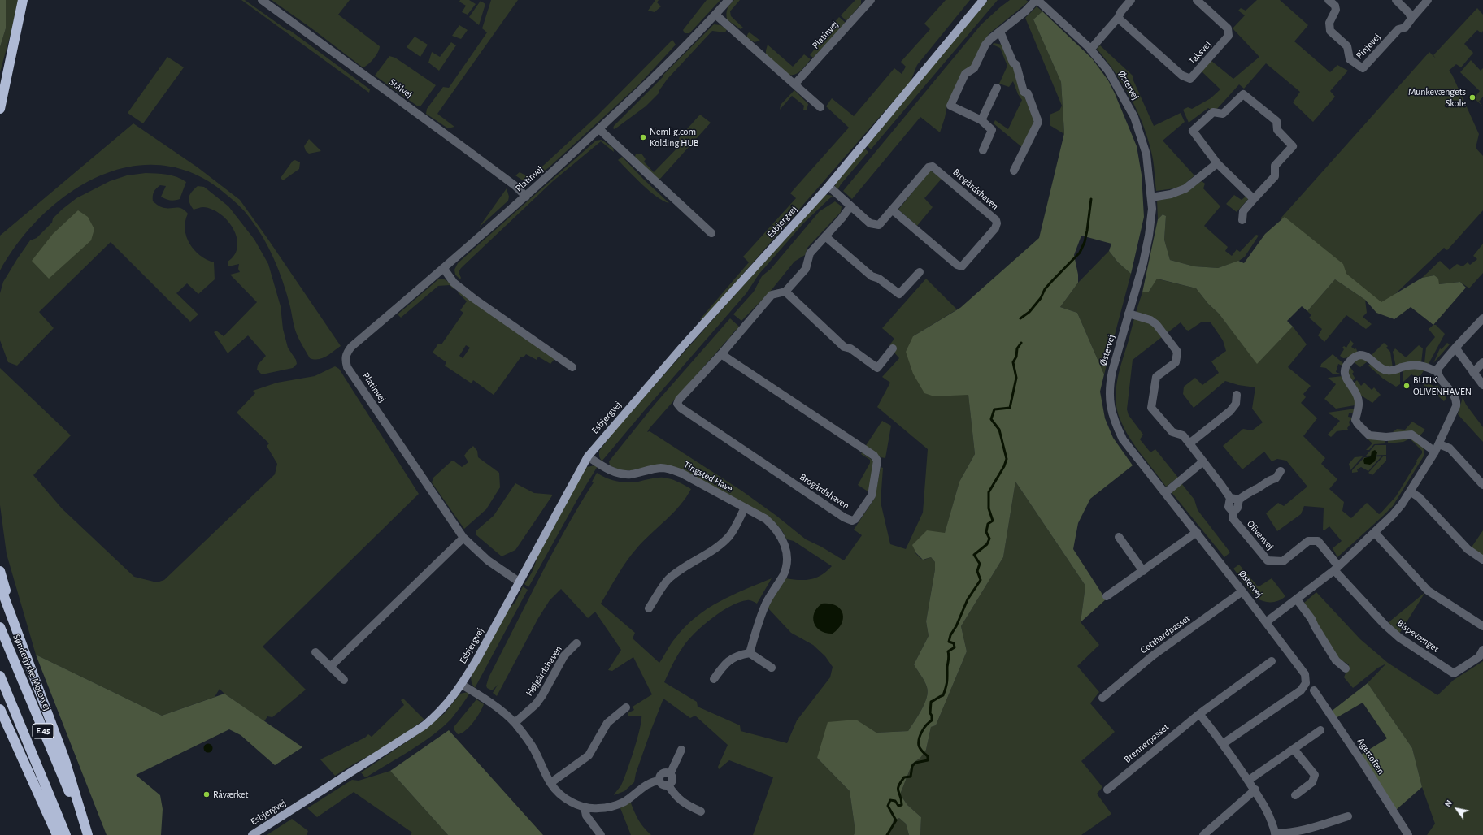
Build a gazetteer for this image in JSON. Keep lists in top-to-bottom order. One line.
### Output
{"streets":{"highway":["Sønderjyske Motorvej","E 45"],"main road":["Esbjergvej"],"street":["Platinvej","Pinjevej","Taksvej","Østervej","Stålvej","Brogårdshaven","Tingsted Have","Olivenvej","Gotthardpasset","Bispevænget","Højgårdshaven","Brennerpasset","Agertoften"]},"crossings":[["Platinvej","Stålvej"],["Platinvej","Esbjergvej"],["Østervej","Olivenvej"],["Østervej","Gotthardpasset"],["Brogårdshaven","Esbjergvej"],["Esbjergvej","Tingsted Have"],["Olivenvej","Bispevænget"]],"places":["Munkevængets Skole","Nemlig.com Kolding HUB","BUTIK OLIVENHAVEN","Råværket"],"north":"top left"}
